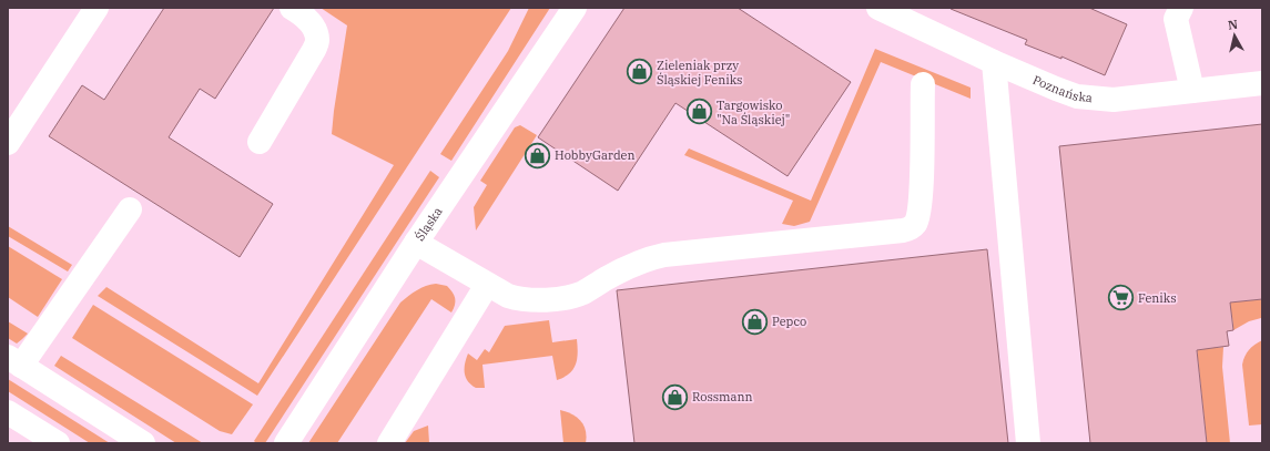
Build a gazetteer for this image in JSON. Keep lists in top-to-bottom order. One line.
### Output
{"streets":{"street":["Poznańska","Śląska"]},"places":{"shop":["Zieleniak przy Śląskiej Feniks","Targowisko \"Na Śląskiej\"","HobbyGarden","Pepco","Rossmann"],"supermarket":["Feniks"]},"north":"top"}
